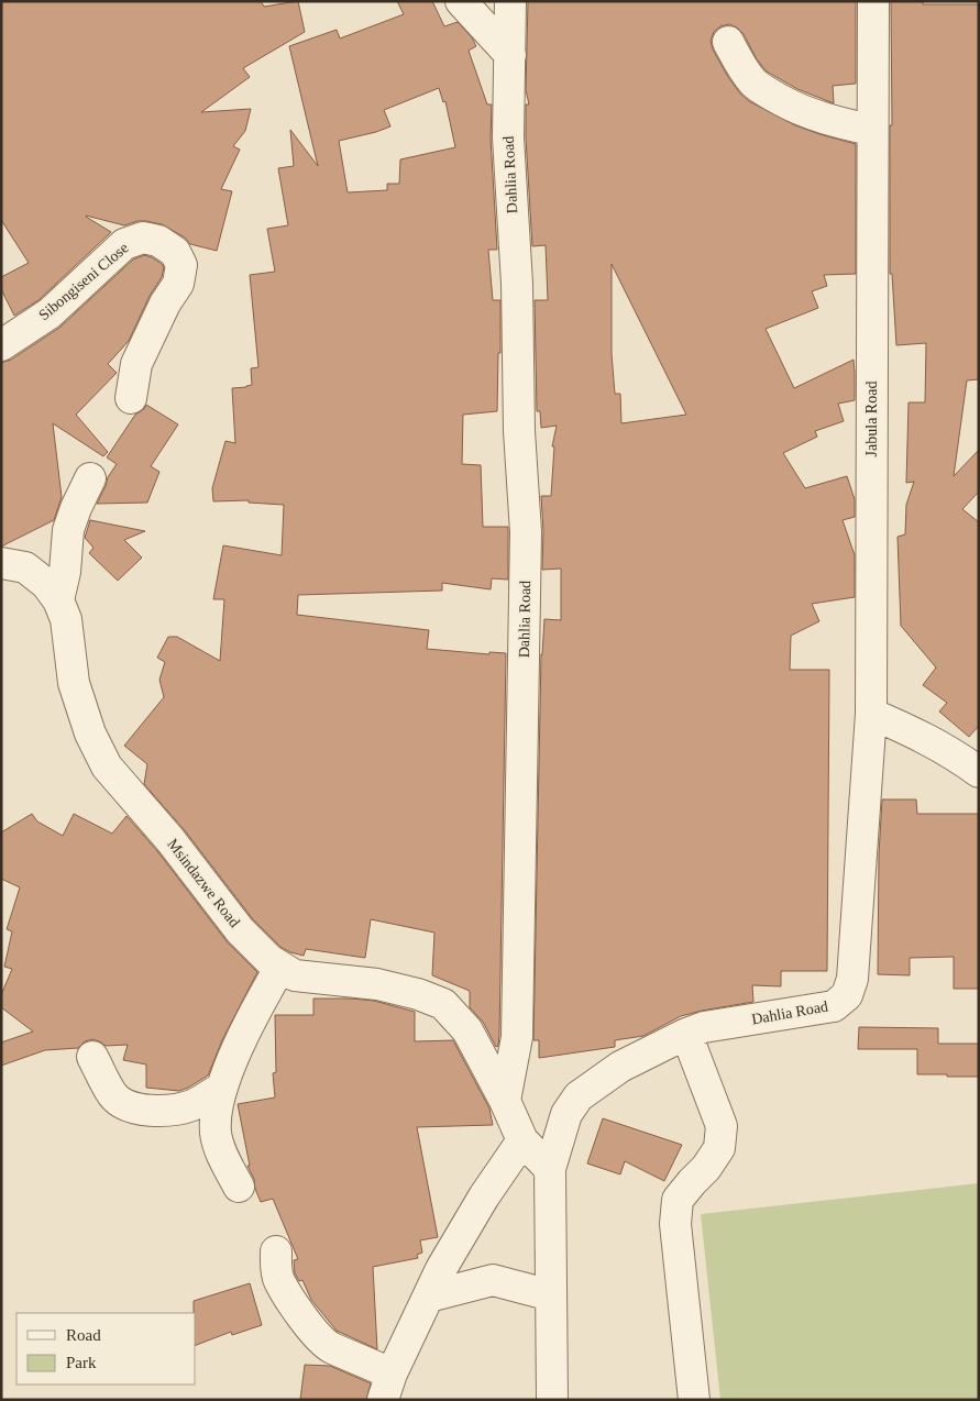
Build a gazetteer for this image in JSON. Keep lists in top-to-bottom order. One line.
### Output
{"streets":{"street":["Dahlia Road","Sibongiseni Close","Jabula Road","Msindazwe Road"]},"crossings":[["Dahlia Road","Jabula Road"],["Dahlia Road","Msindazwe Road"]],"legend":["Road","Park"]}
